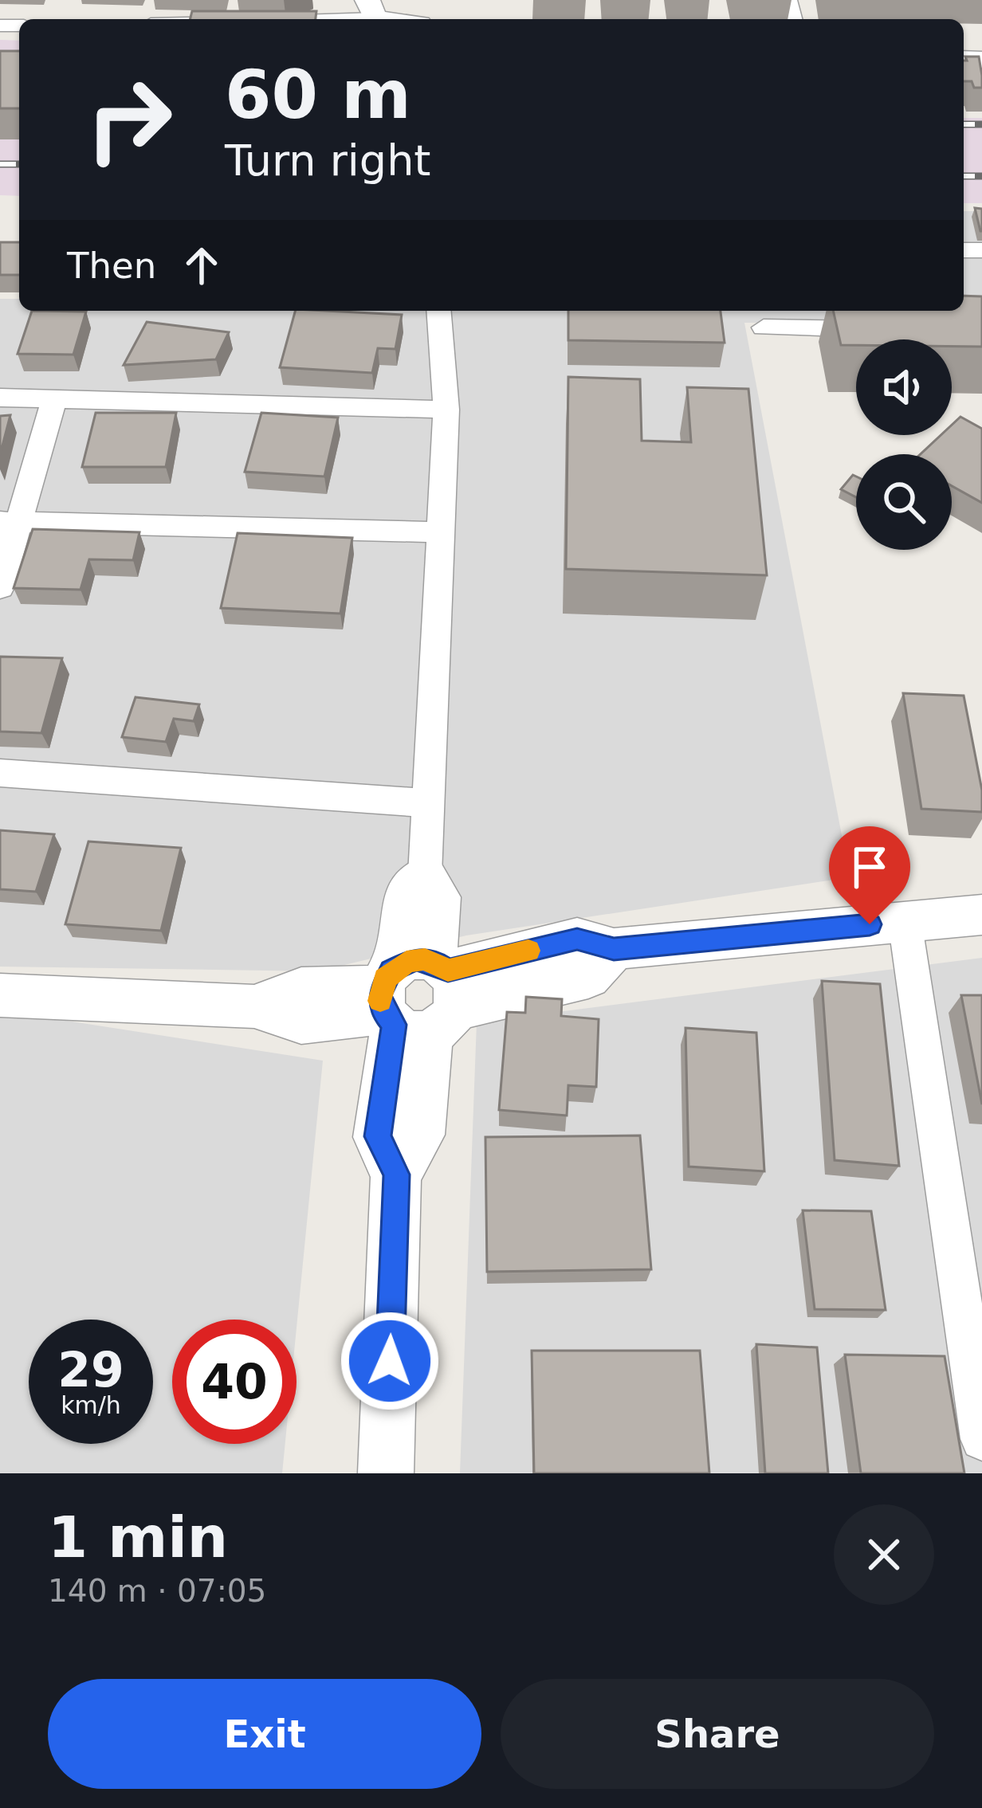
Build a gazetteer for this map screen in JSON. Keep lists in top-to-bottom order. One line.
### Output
{"page":{"turn":["60 m","Turn right"],"then":"Then","speed":"29 km/h","limit":"40","heading":["1 min","140 m · 07:05"],"buttons":["Exit","Share"]}}
